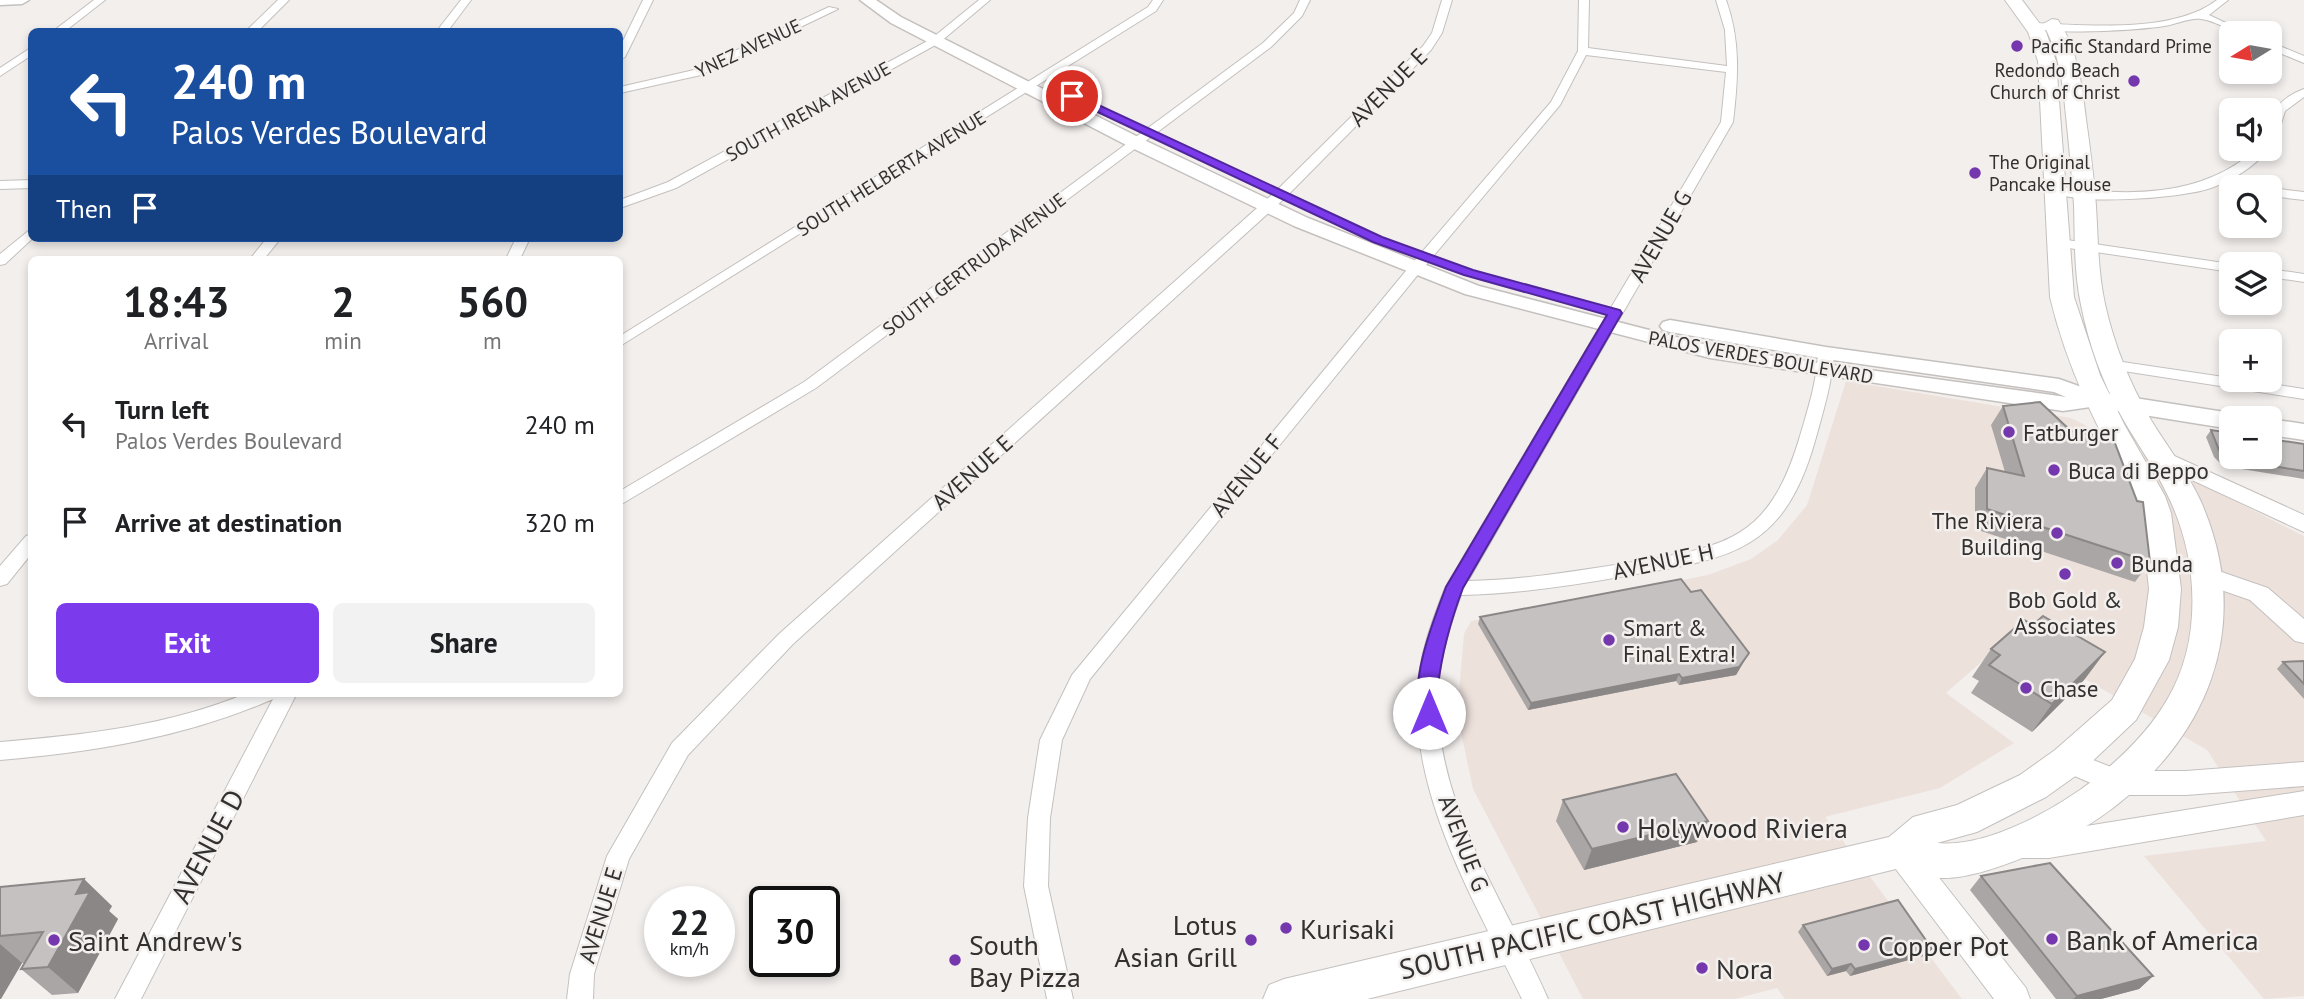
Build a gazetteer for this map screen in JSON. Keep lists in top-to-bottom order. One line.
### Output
{"streets":{"highway":["SOUTH PACIFIC COAST HIGHWAY"],"main road":["PALOS VERDES BOULEVARD"],"street":["YNEZ AVENUE","AVENUE E","SOUTH IRENA AVENUE","SOUTH HELBERTA AVENUE","AVENUE G","SOUTH GERTRUDA AVENUE","AVENUE F","AVENUE H","AVENUE D"]},"crossings":[["AVENUE E","PALOS VERDES BOULEVARD"],["SOUTH IRENA AVENUE","PALOS VERDES BOULEVARD"],["SOUTH HELBERTA AVENUE","PALOS VERDES BOULEVARD"],["AVENUE G","PALOS VERDES BOULEVARD"],["AVENUE G","AVENUE H"],["AVENUE G","SOUTH PACIFIC COAST HIGHWAY"],["SOUTH GERTRUDA AVENUE","PALOS VERDES BOULEVARD"],["PALOS VERDES BOULEVARD","AVENUE F"],["PALOS VERDES BOULEVARD","AVENUE H"],["PALOS VERDES BOULEVARD","SOUTH PACIFIC COAST HIGHWAY"]],"places":["Pacific Standard Prime","Redondo Beach Church of Christ","The Original Pancake House","Fatburger","Buca di Beppo","The Riviera Building","Bunda","Bob Gold & Associates","Smart & Final Extra!","Chase","Holywood Riviera","Kurisaki","Bank of America","Saint Andrew's","Lotus Asian Grill","Copper Pot","South Bay Pizza","Nora"],"north":"left","page":{"map_buttons":["+","−"],"turn":["240 m","Palos Verdes Boulevard"],"then":"Then","eta":["18:43","Arrival","2","min","560","m"],"list":[{"name":"Turn left","note":"Palos Verdes Boulevard","value":"240 m"},{"name":"Arrive at destination","value":"320 m"}],"buttons":["Exit","Share"],"speed":"22 km/h","limit":"30"}}
